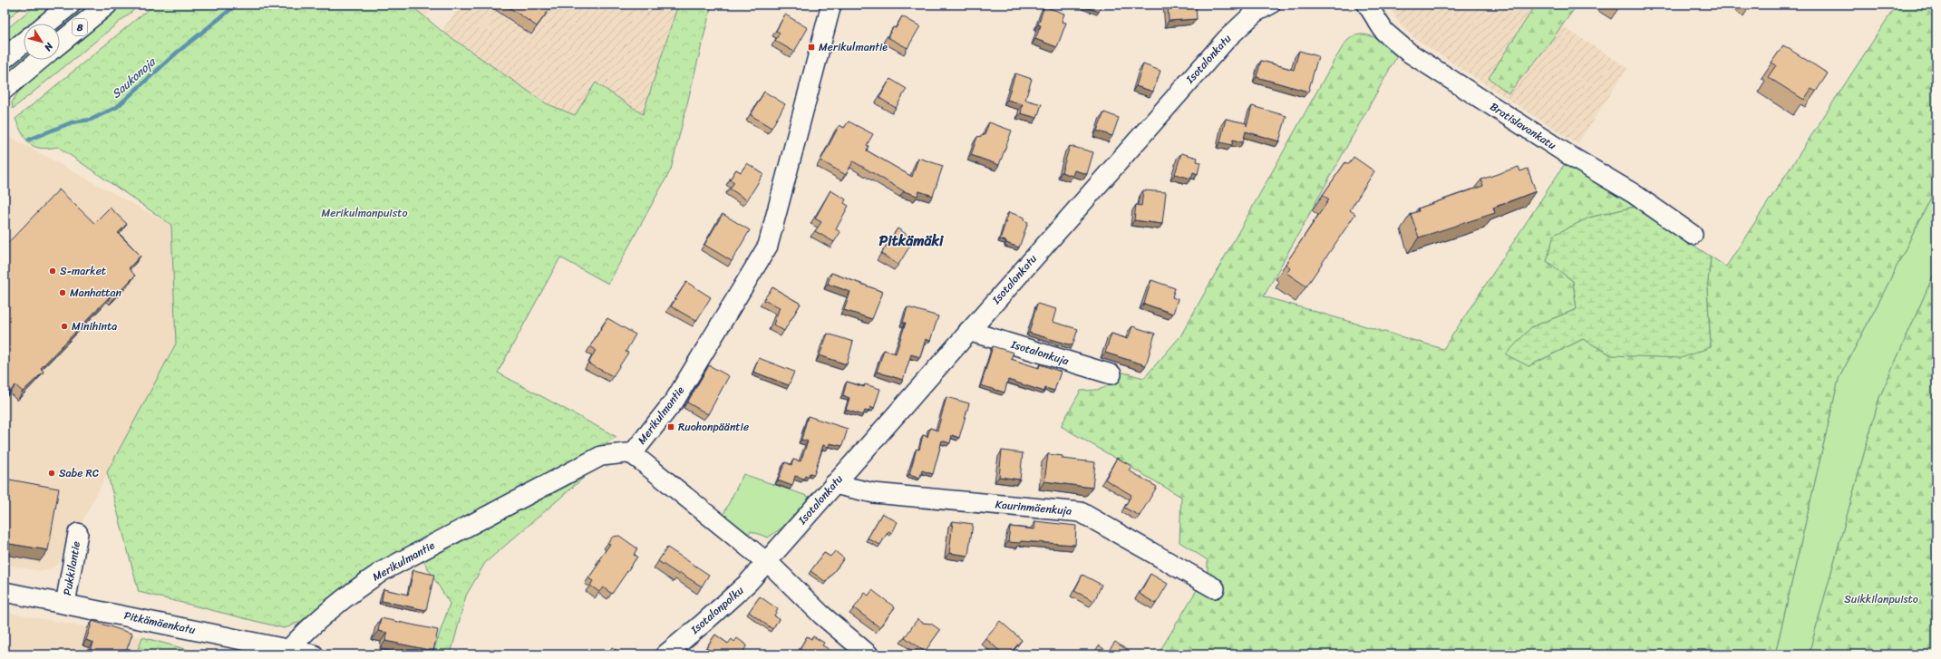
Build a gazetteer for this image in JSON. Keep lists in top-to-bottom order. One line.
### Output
{"streets":{"highway":["8"],"street":["Isotalonkatu","Bratislavankatu","Isotalonkuja","Merikulmantie","Kaurinmäenkuja","Pukkilantie","Isotalonpolku","Pitkämäenkatu"]},"crossings":[["Isotalonkatu","Isotalonkuja"],["Isotalonkatu","Kaurinmäenkuja"],["Isotalonkatu","Isotalonpolku"],["Merikulmantie","Pitkämäenkatu"],["Pukkilantie","Pitkämäenkatu"]],"districts":["Pitkämäki"],"water":["Saukonoja"],"parks":["Merikulmanpuisto","Suikkilanpuisto"],"places":{"transit":["Merikulmantie","Ruohonpääntie"],"other":["S-market","Manhattan","Minihinta","Sabe RC"]},"north":"bottom right"}
